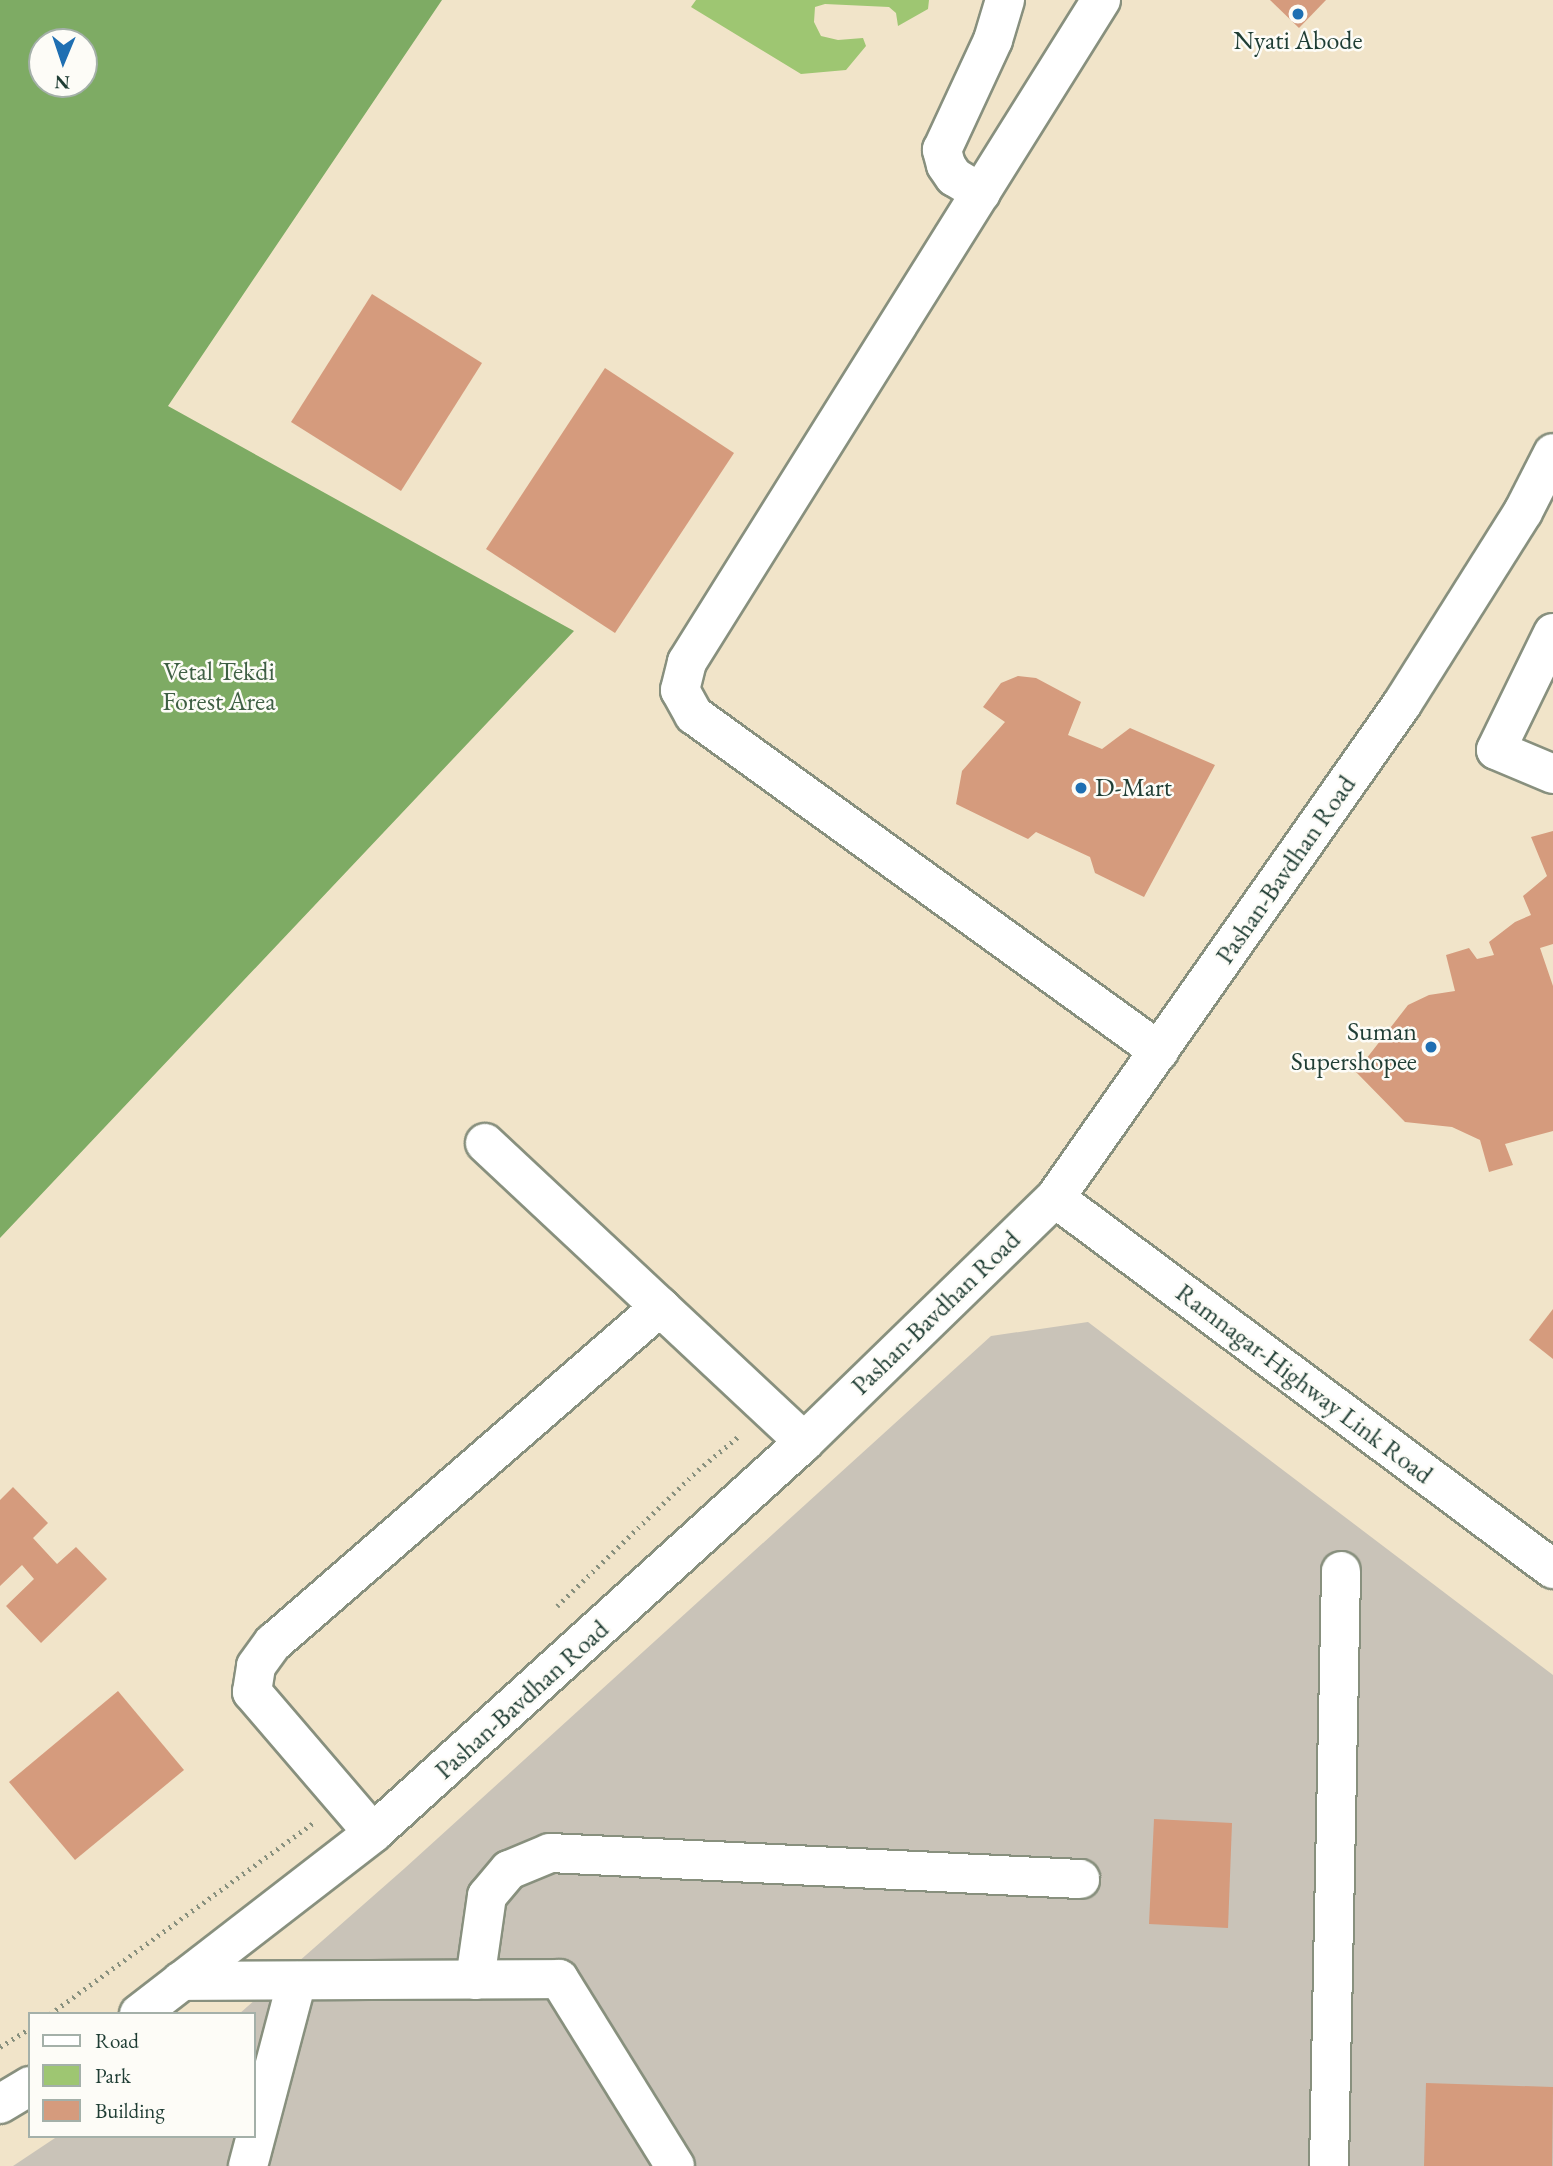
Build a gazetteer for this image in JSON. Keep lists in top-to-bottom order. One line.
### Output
{"streets":{"street":["Pashan-Bavdhan Road","Ramnagar-Highway Link Road"]},"crossings":[["Pashan-Bavdhan Road","Ramnagar-Highway Link Road"]],"parks":["Vetal Tekdi Forest Area"],"places":["Nyati Abode","D-Mart","Suman Supershopee"],"legend":["Road","Park","Building"],"north":"bottom"}
